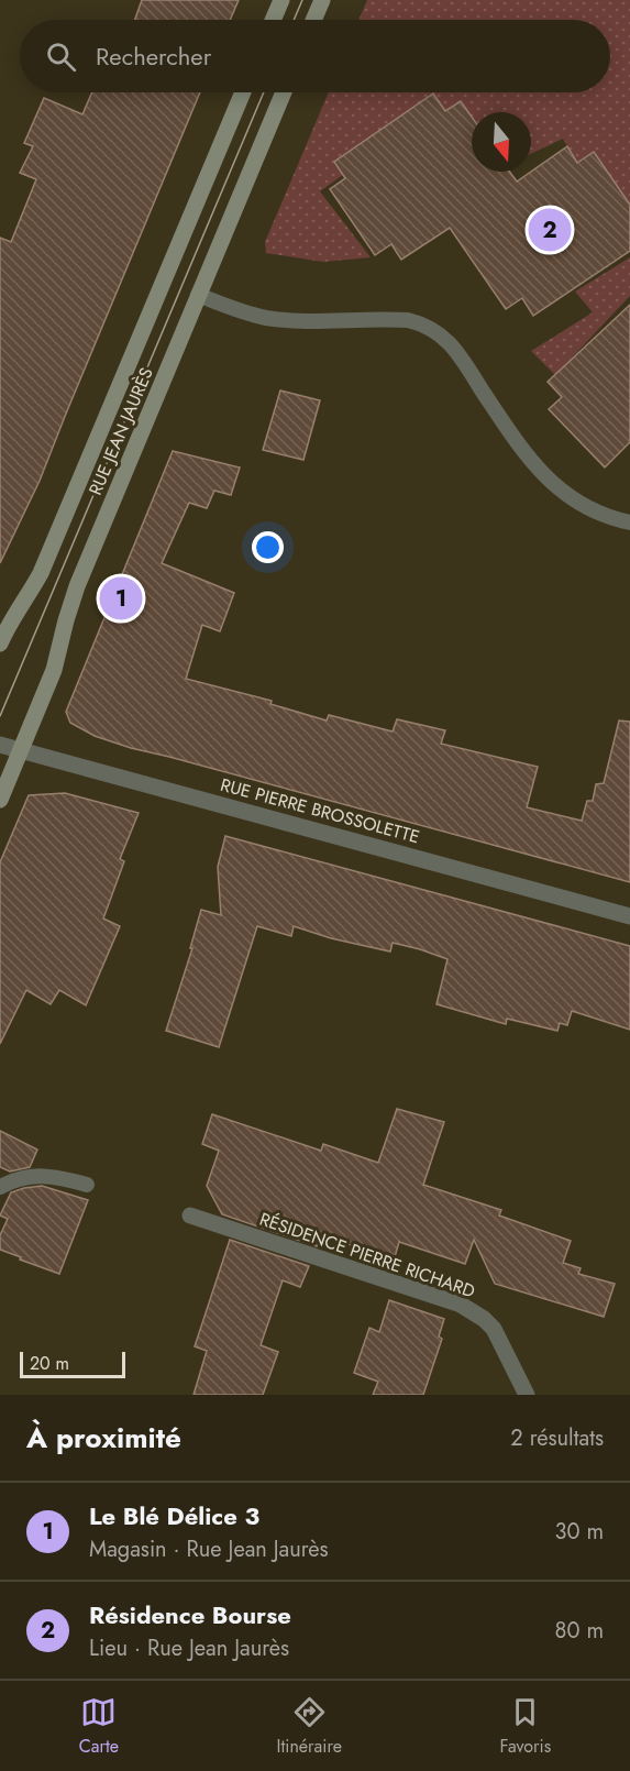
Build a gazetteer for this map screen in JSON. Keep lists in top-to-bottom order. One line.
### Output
{"streets":{"main road":["RUE JEAN JAURÈS"],"street":["RUE PIERRE BROSSOLETTE","RÉSIDENCE PIERRE RICHARD"]},"crossings":[["RUE JEAN JAURÈS","RUE PIERRE BROSSOLETTE"]],"scale_bar":"20 m","north":"bottom","page":{"search":"Rechercher","pins":["2","1"],"scale":"20 m","heading":["À proximité","2 résultats"],"list":[{"mark":"1","name":"Le Blé Délice 3","note":"Magasin · Rue Jean Jaurès","value":"30 m"},{"mark":"2","name":"Résidence Bourse","note":"Lieu · Rue Jean Jaurès","value":"80 m"}],"nav":["Carte","Itinéraire","Favoris"]}}
